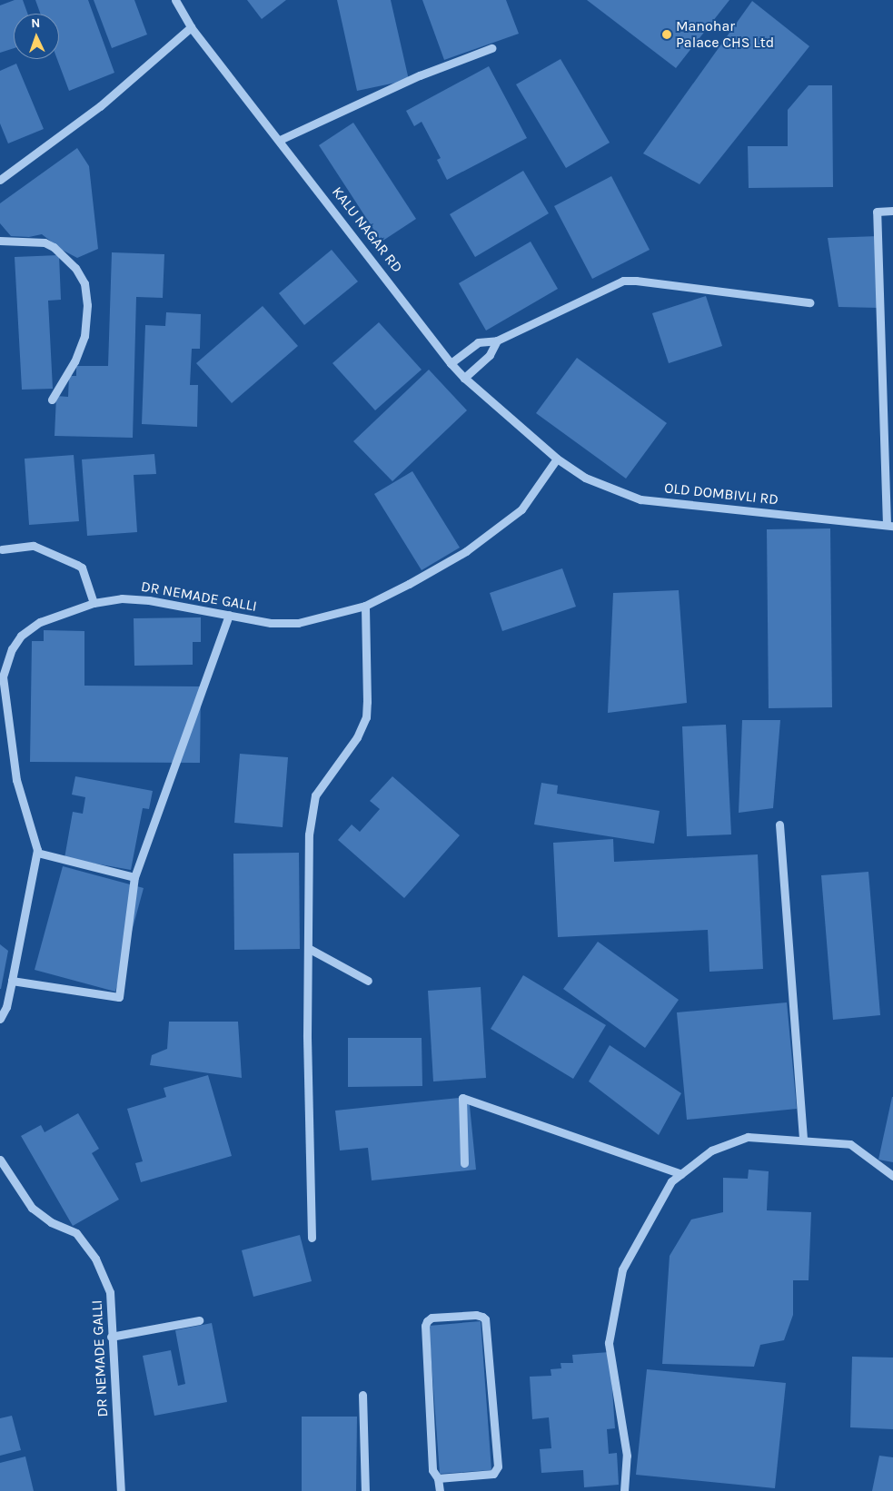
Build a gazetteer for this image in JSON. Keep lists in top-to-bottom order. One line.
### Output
{"streets":{"street":["KALU NAGAR RD","OLD DOMBIVLI RD","DR NEMADE GALLI"]},"crossings":[["KALU NAGAR RD","OLD DOMBIVLI RD"],["KALU NAGAR RD","DR NEMADE GALLI"],["OLD DOMBIVLI RD","DR NEMADE GALLI"]],"places":["Manohar Palace CHS Ltd"],"north":"top"}
